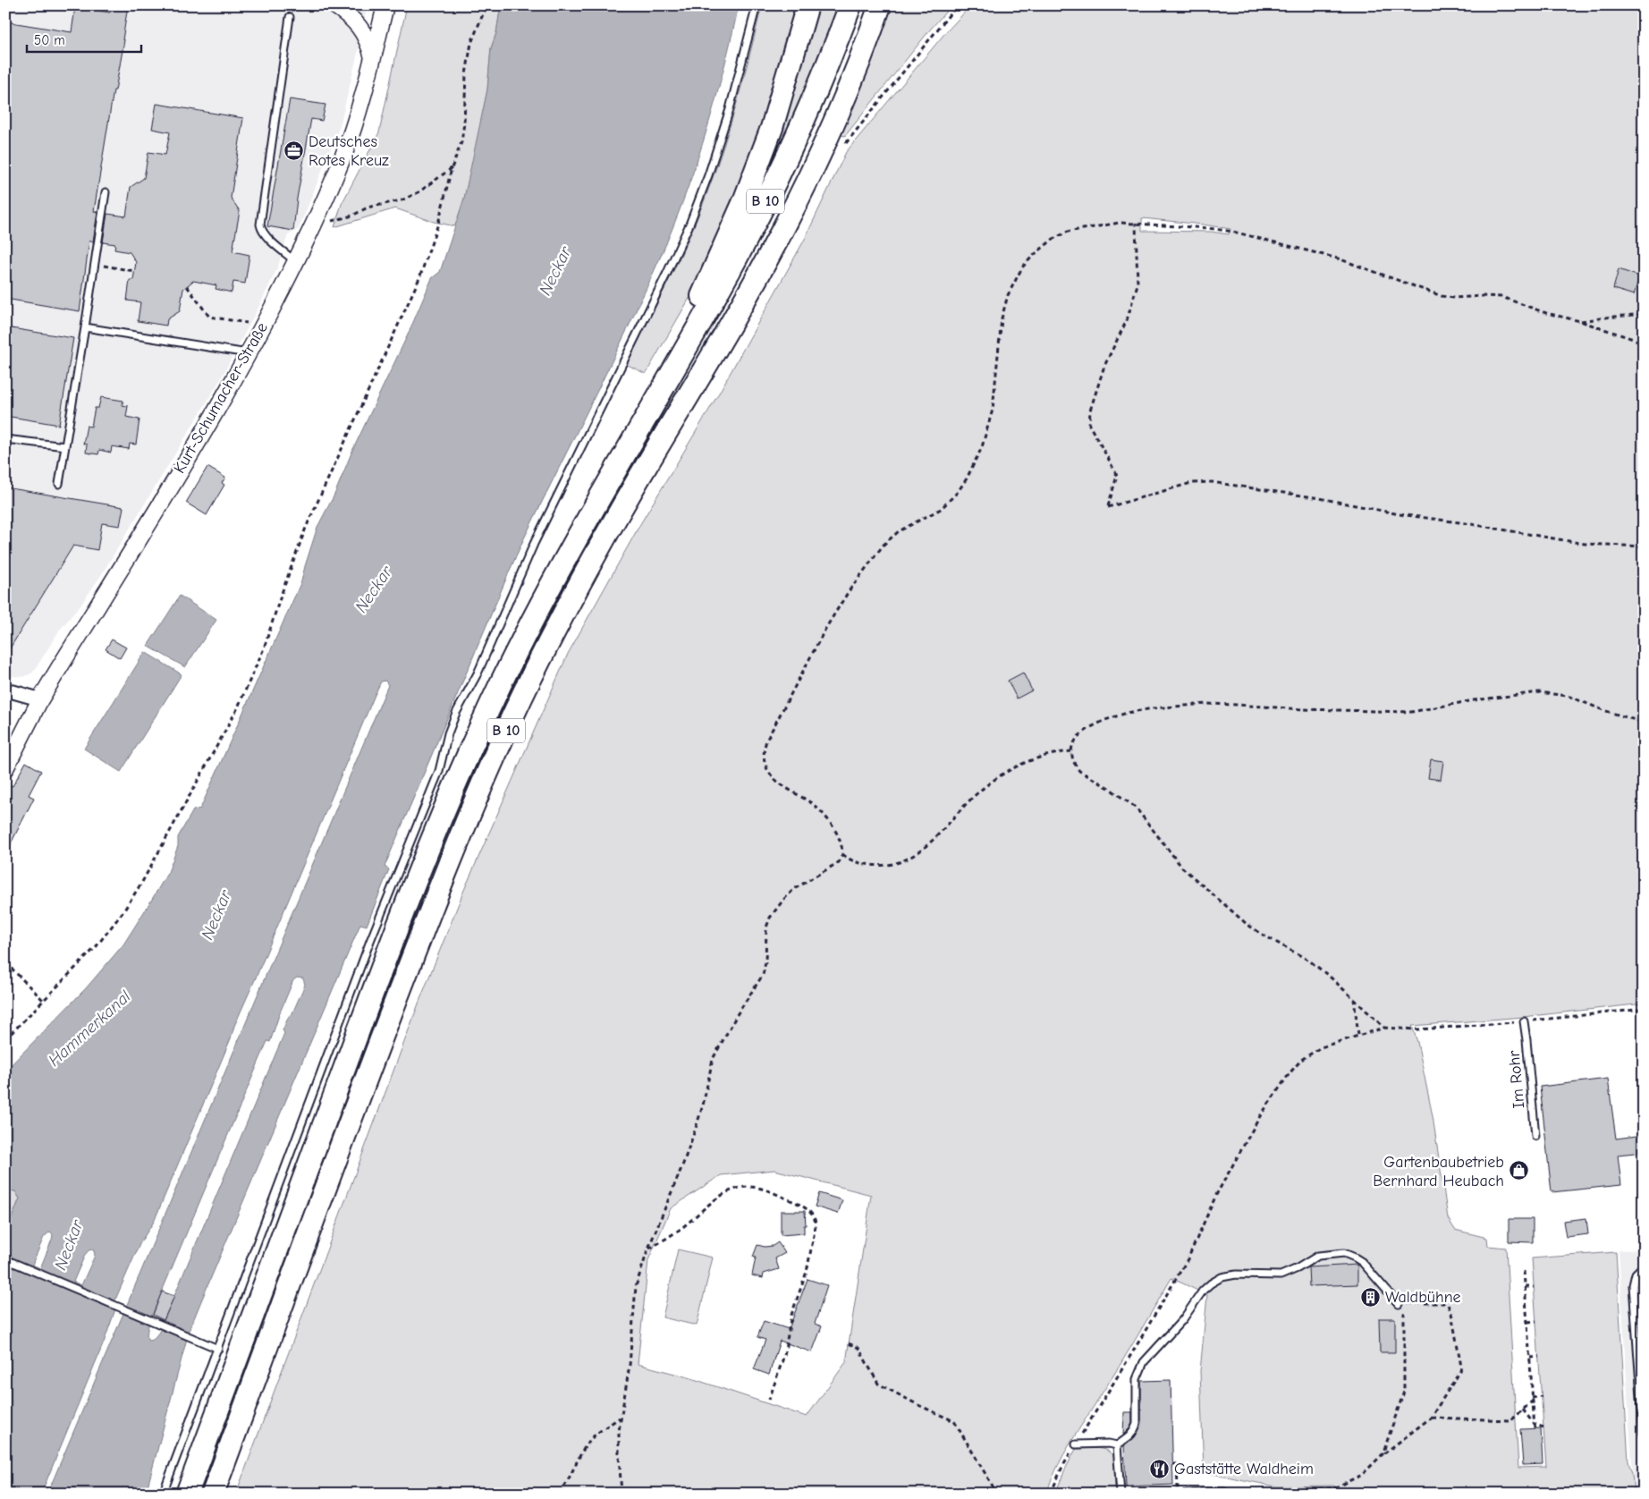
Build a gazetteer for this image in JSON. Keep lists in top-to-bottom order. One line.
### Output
{"streets":{"highway":["B 10"],"street":["Kurt-Schumacher-Straße"],"lane":["Im Rohr"]},"water":["Neckar","Hammerkanal"],"places":{"office":["Deutsches Rotes Kreuz"],"shop":["Gartenbaubetrieb Bernhard Heubach"],"building":["Waldbühne"],"restaurant":["Gaststätte Waldheim"]},"scale_bar":"50 m"}
